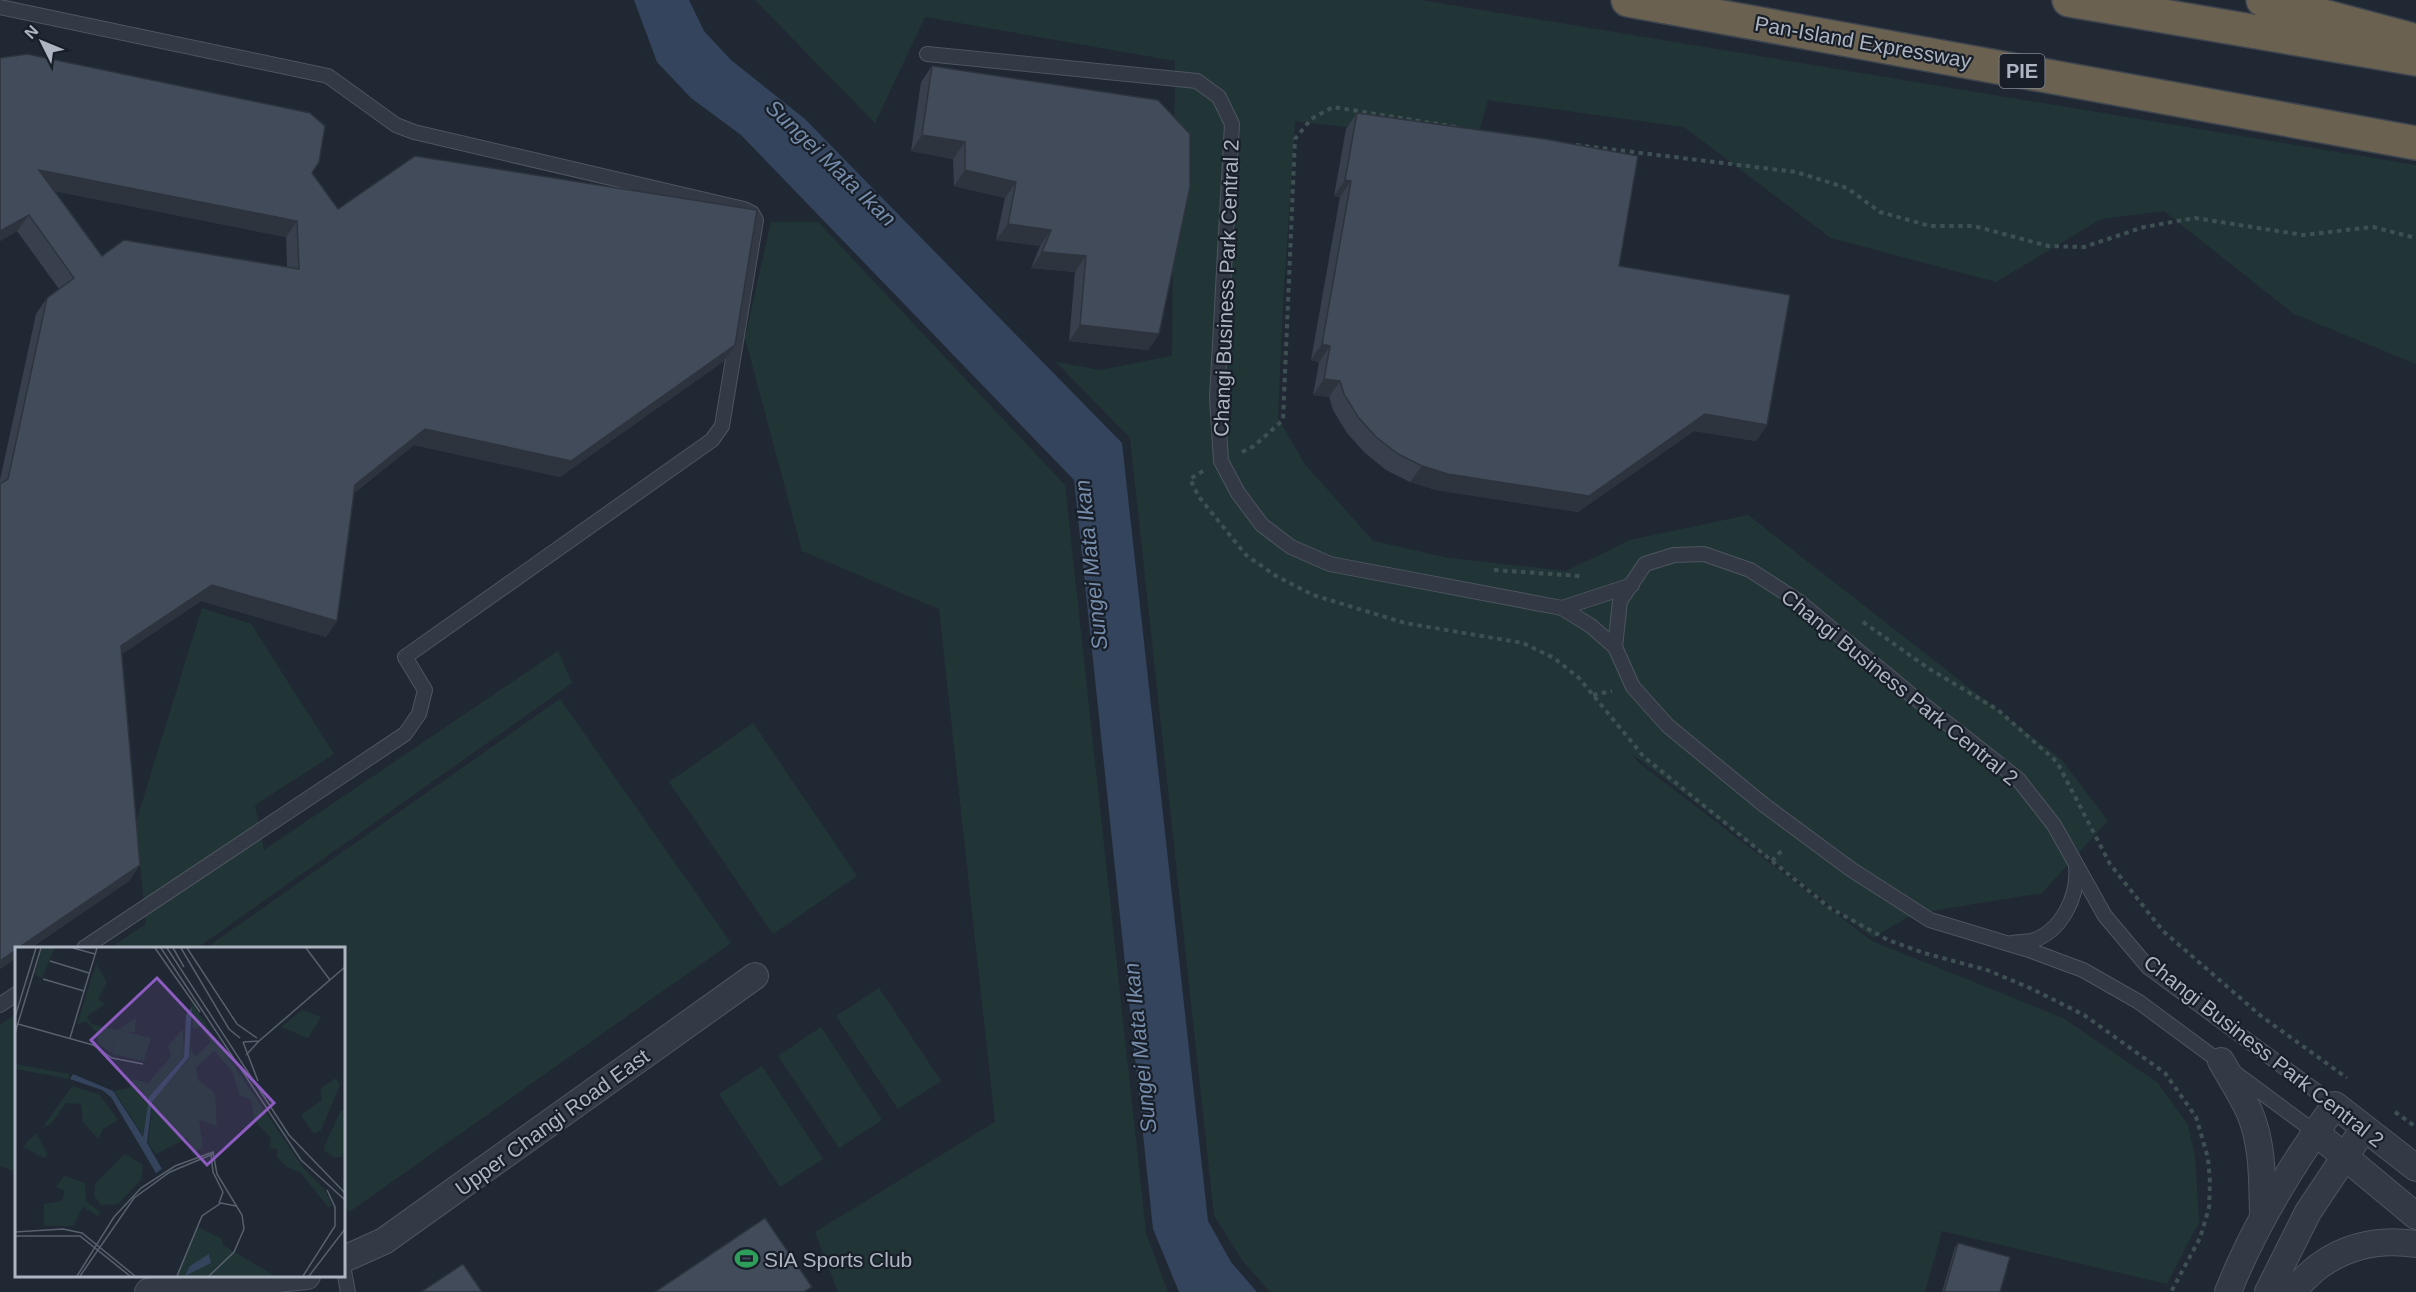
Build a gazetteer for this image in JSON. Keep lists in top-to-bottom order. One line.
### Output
{"streets":{"highway":["Pan-Island Expressway","PIE"],"street":["Changi Business Park Central 2","Upper Changi Road East"]},"water":["Sungei Mata Ikan"],"places":{"sports":["SIA Sports Club"]},"north":"top left"}
